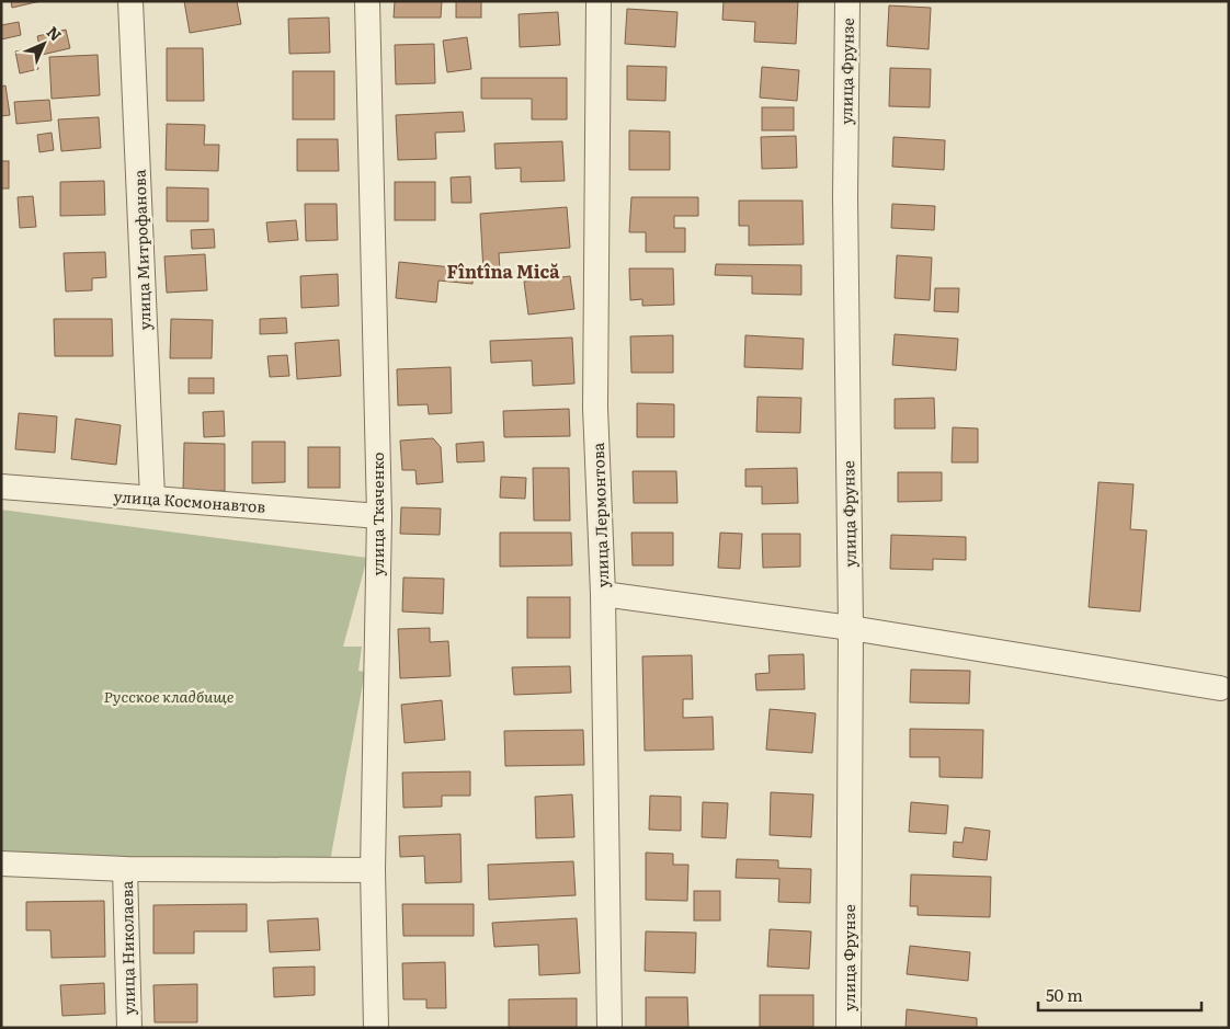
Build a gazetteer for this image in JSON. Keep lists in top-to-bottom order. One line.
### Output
{"streets":{"street":["улица Фрунзе","улица Митрофанова","улица Космонавтов","улица Ткаченко","улица Лермонтова","улица Николаева"]},"crossings":[["улица Митрофанова","улица Космонавтов"],["улица Космонавтов","улица Ткаченко"]],"districts":["Fîntîna Mică"],"parks":["Русское кладбище"],"scale_bar":"50 m","north":"top right"}
